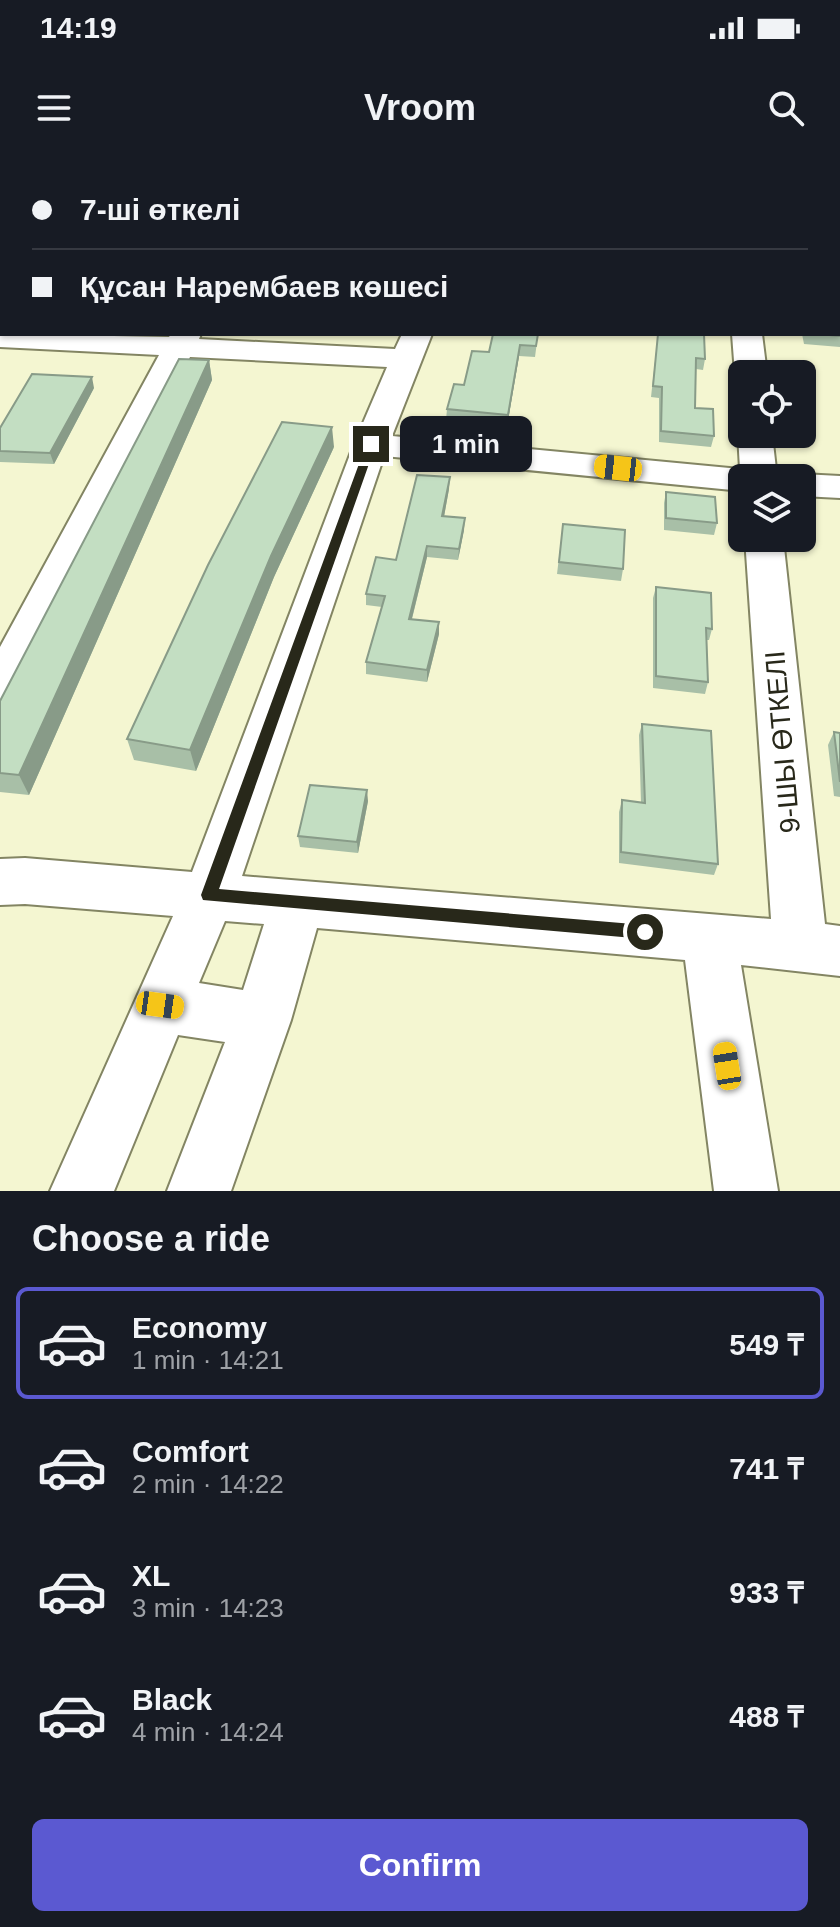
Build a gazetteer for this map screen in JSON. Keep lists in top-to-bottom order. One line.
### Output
{"streets":{"street":["9-ШЫ ӨТКЕЛІ"]},"page":{"status":"14:19","header":"Vroom","banner":["7-ші өткелі","Құсан Нарембаев көшесі"],"bubble":"1 min","heading":"Choose a ride","list":[{"name":"Economy","note":"1 min · 14:21","value":"549 ₸"},{"name":"Comfort","note":"2 min · 14:22","value":"741 ₸"},{"name":"XL","note":"3 min · 14:23","value":"933 ₸"},{"name":"Black","note":"4 min · 14:24","value":"488 ₸"}],"buttons":"Confirm"}}
